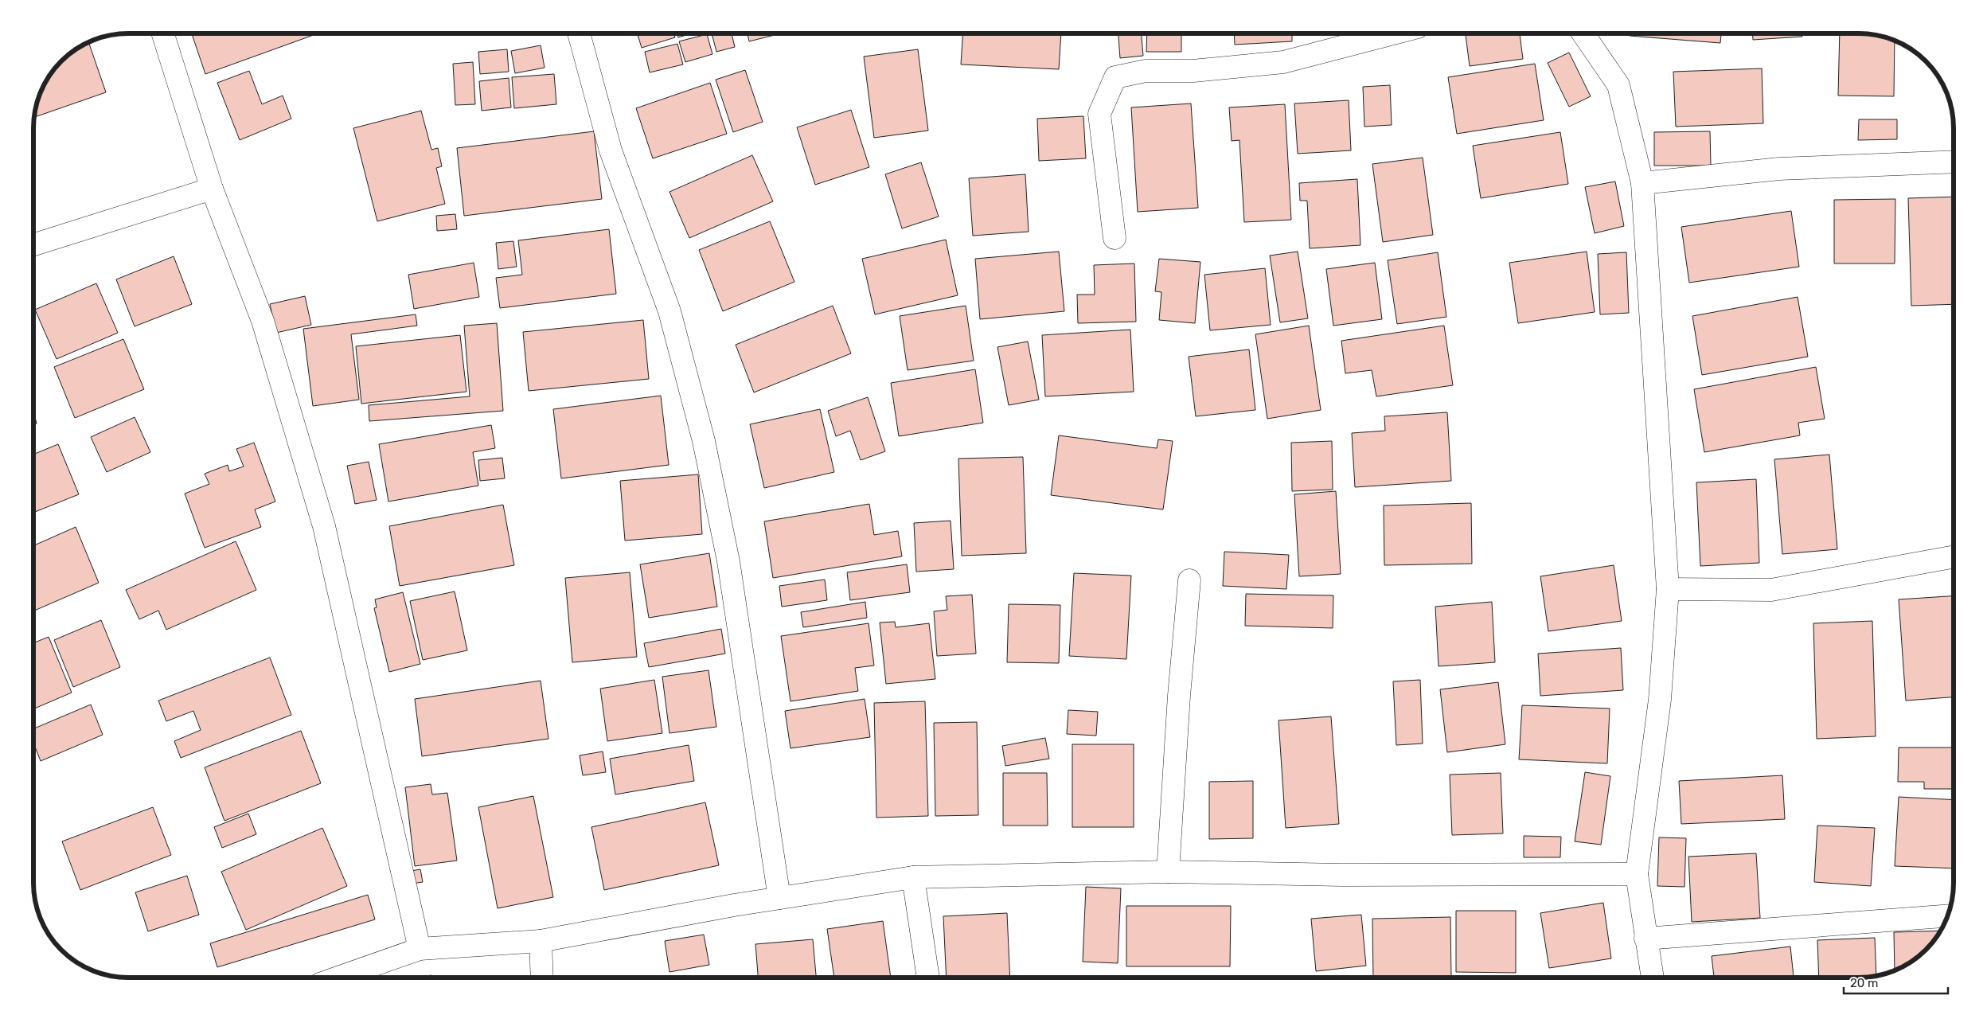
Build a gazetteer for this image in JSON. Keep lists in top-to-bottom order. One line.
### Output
{"scale_bar":"20 m"}
